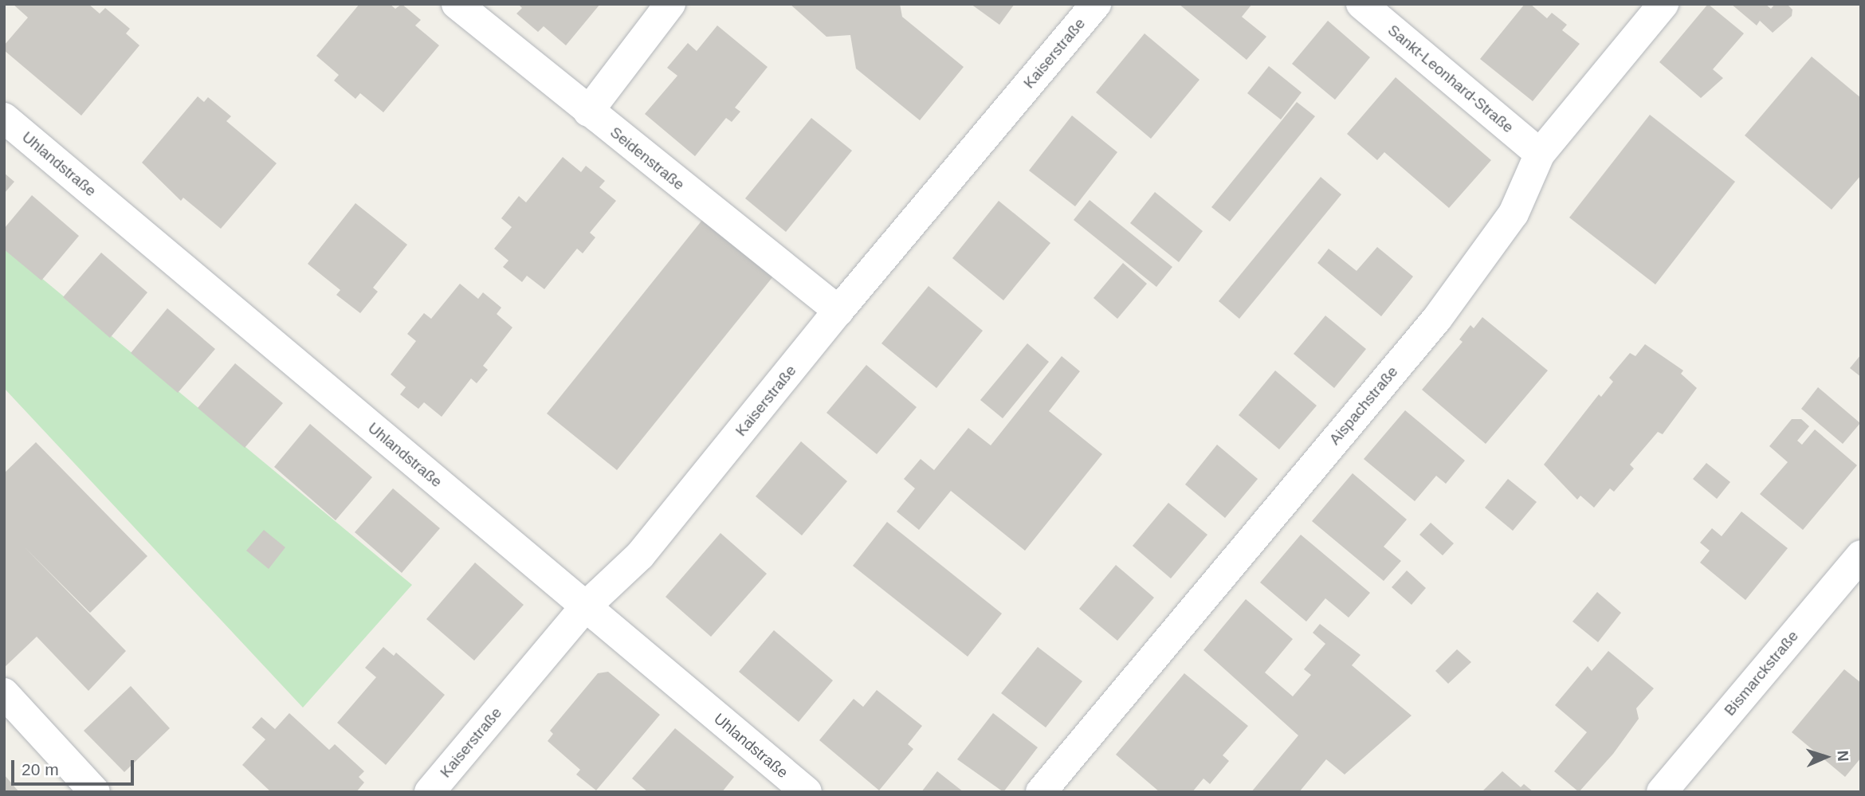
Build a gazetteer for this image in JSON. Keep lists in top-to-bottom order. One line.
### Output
{"streets":{"street":["Kaiserstraße","Sankt-Leonhard-Straße","Seidenstraße","Uhlandstraße","Aispachstraße","Bismarckstraße"]},"crossings":[["Kaiserstraße","Seidenstraße"],["Kaiserstraße","Uhlandstraße"],["Sankt-Leonhard-Straße","Aispachstraße"]],"scale_bar":"20 m","north":"right"}
